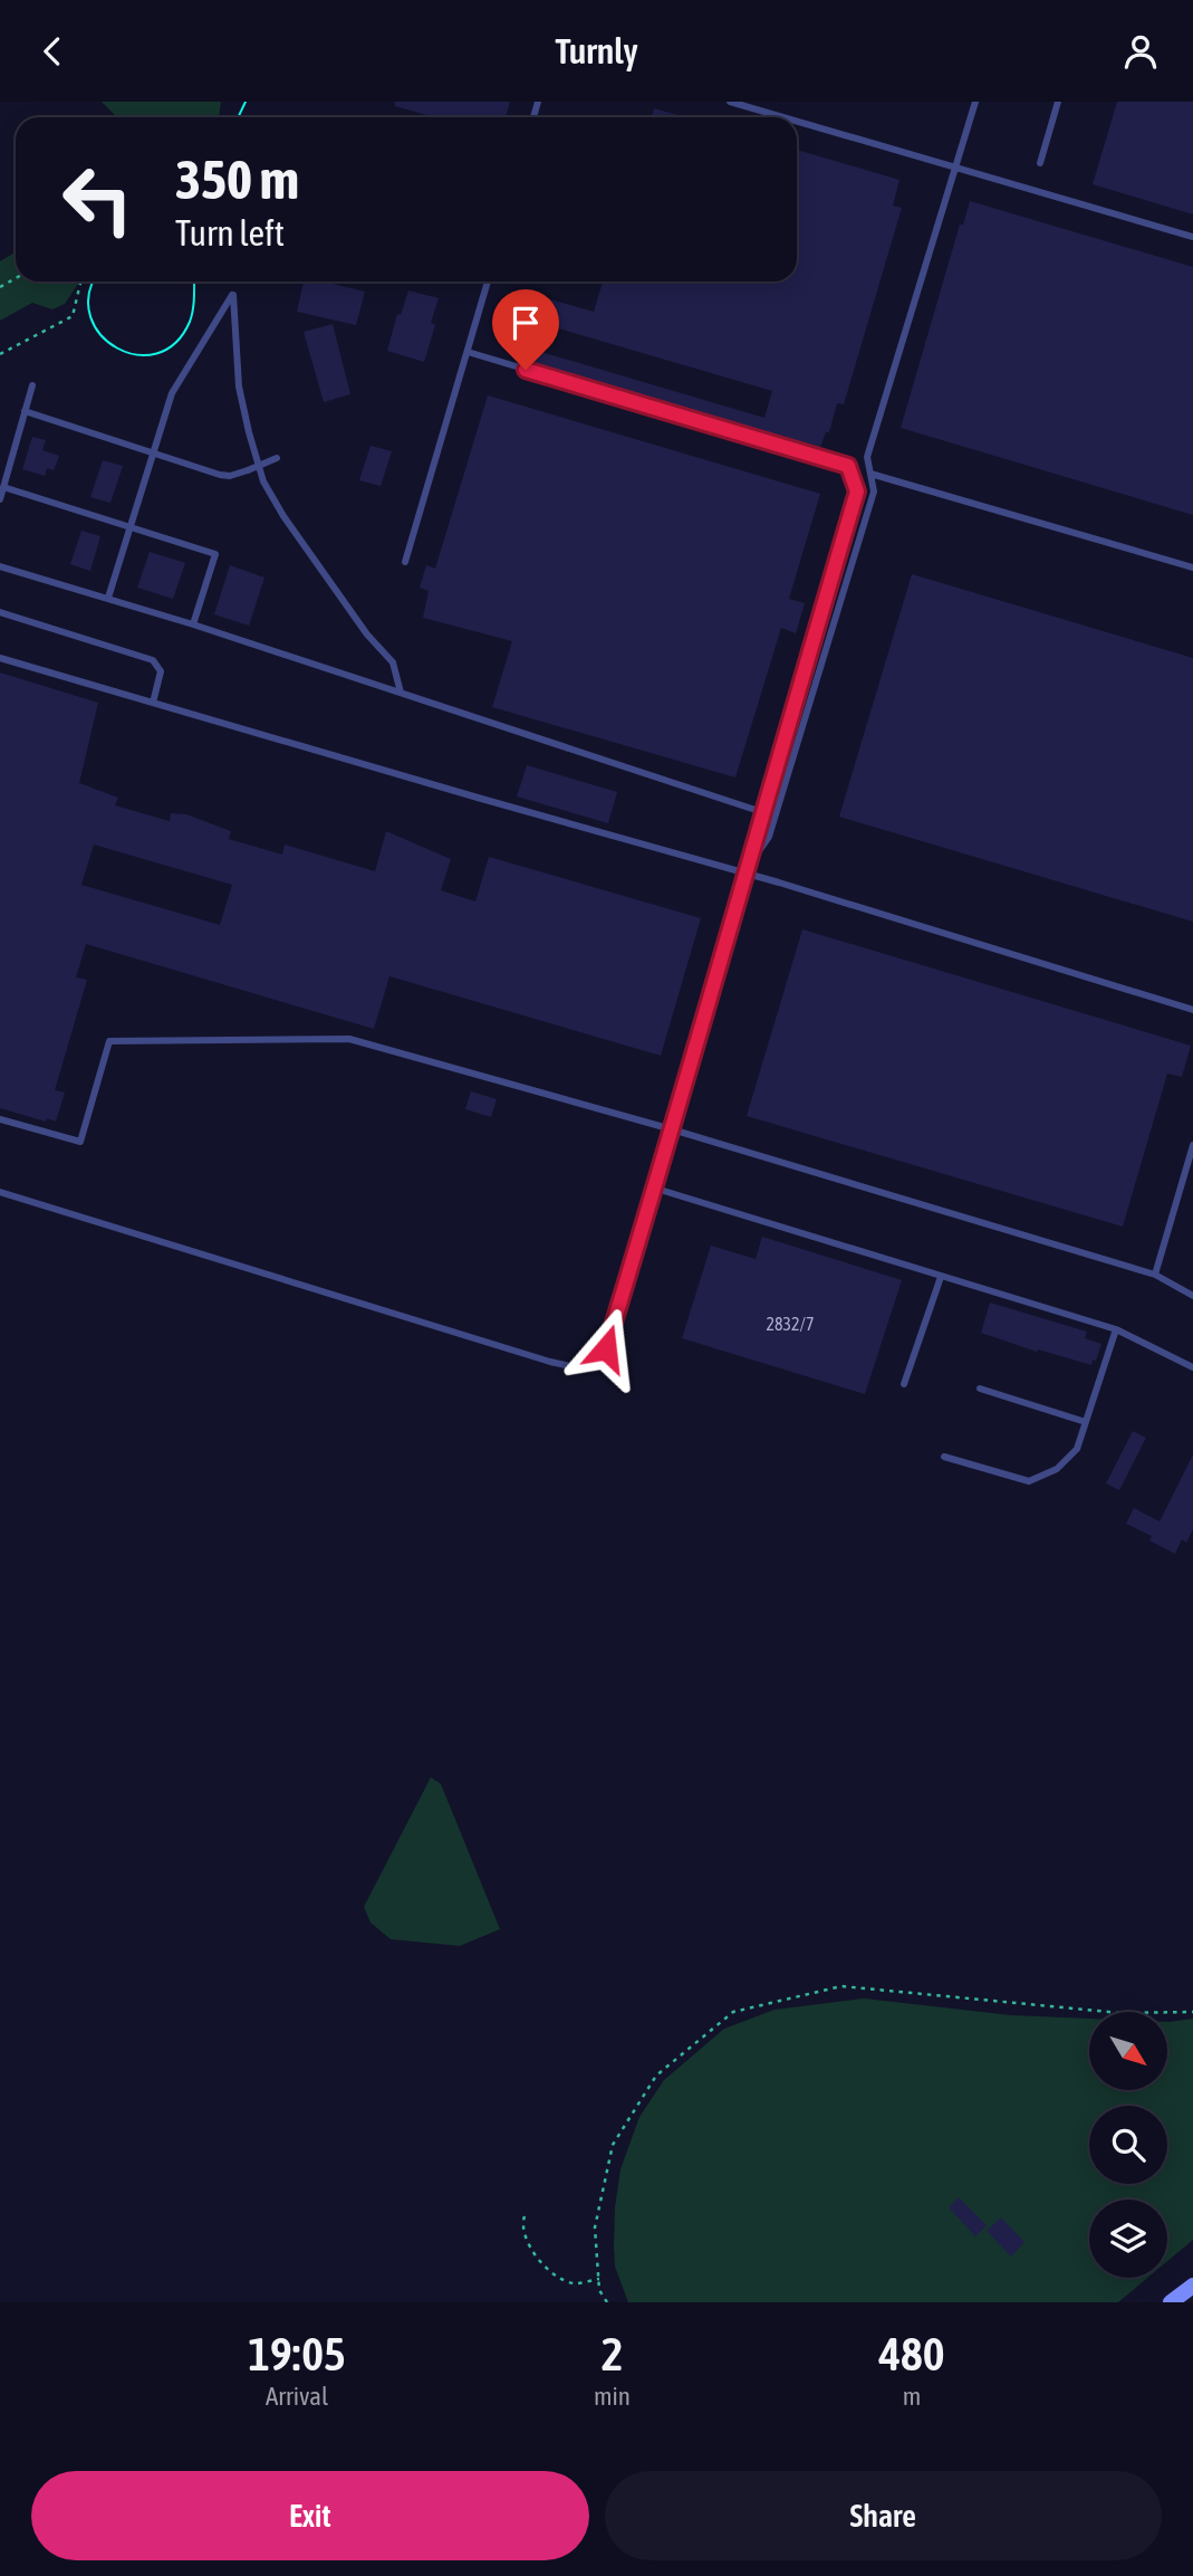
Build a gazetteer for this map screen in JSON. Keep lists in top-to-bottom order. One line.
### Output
{"house_numbers":["2832/7"],"north":"bottom right","page":{"header":"Turnly","turn":["350 m","Turn left"],"eta":["19:05","Arrival","2","min","480","m"],"buttons":["Exit","Share"]}}
